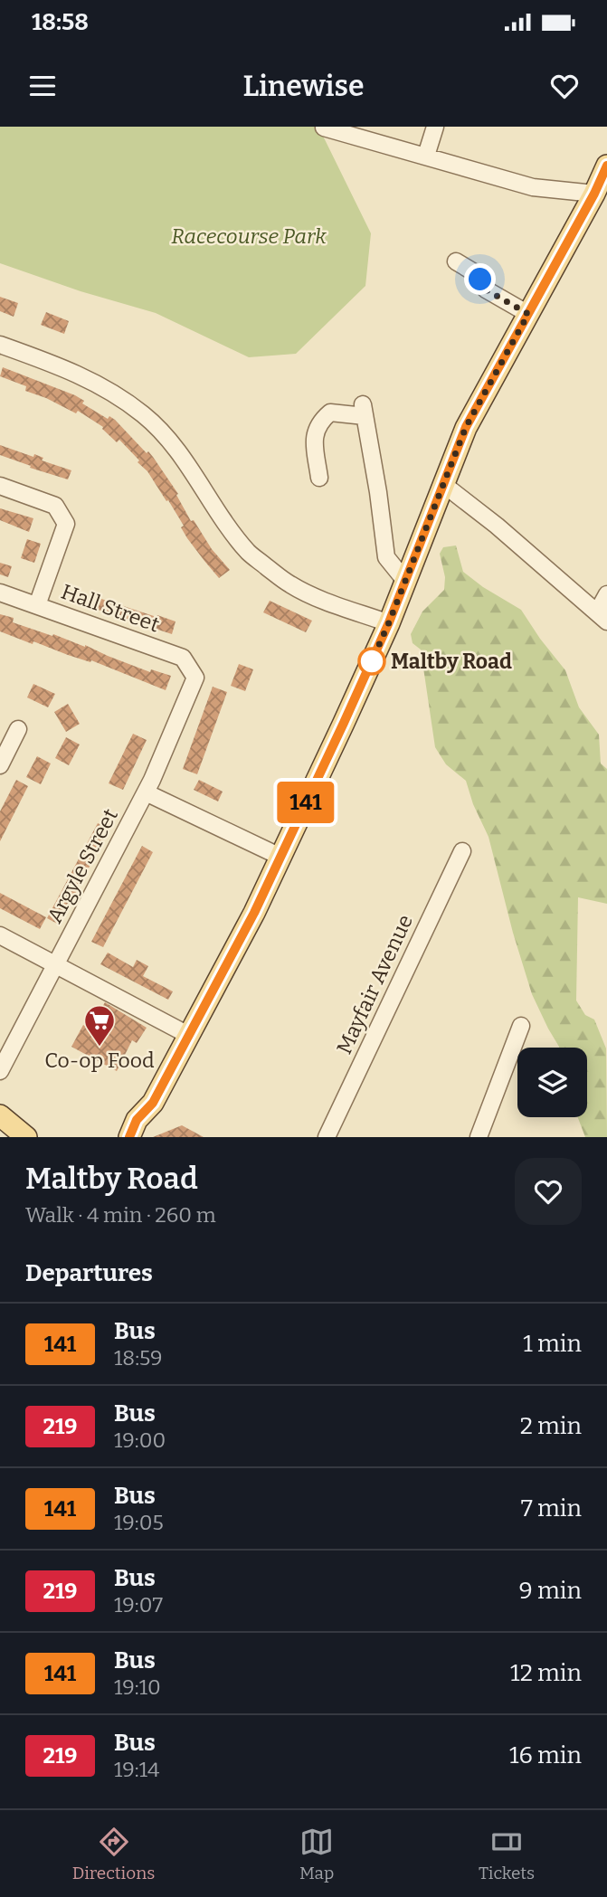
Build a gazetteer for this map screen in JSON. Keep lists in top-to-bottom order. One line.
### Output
{"streets":{"street":["Hall Street","Argyle Street","Mayfair Avenue"]},"crossings":[["Hall Street","Argyle Street"]],"parks":["Racecourse Park"],"places":{"other":["Maltby Road"],"supermarket":["Co-op Food"]},"lines":["bus line 141"],"page":{"status":"18:58","header":"Linewise","on_map":"141","heading":[["Maltby Road","Walk · 4 min · 260 m"],"Departures"],"list":[{"mark":"141","name":"Bus","note":"18:59","value":"1 min"},{"mark":"219","name":"Bus","note":"19:00","value":"2 min"},{"mark":"141","name":"Bus","note":"19:05","value":"7 min"},{"mark":"219","name":"Bus","note":"19:07","value":"9 min"},{"mark":"141","name":"Bus","note":"19:10","value":"12 min"},{"mark":"219","name":"Bus","note":"19:14","value":"16 min"}],"tabs":["Directions","Map","Tickets"]}}
